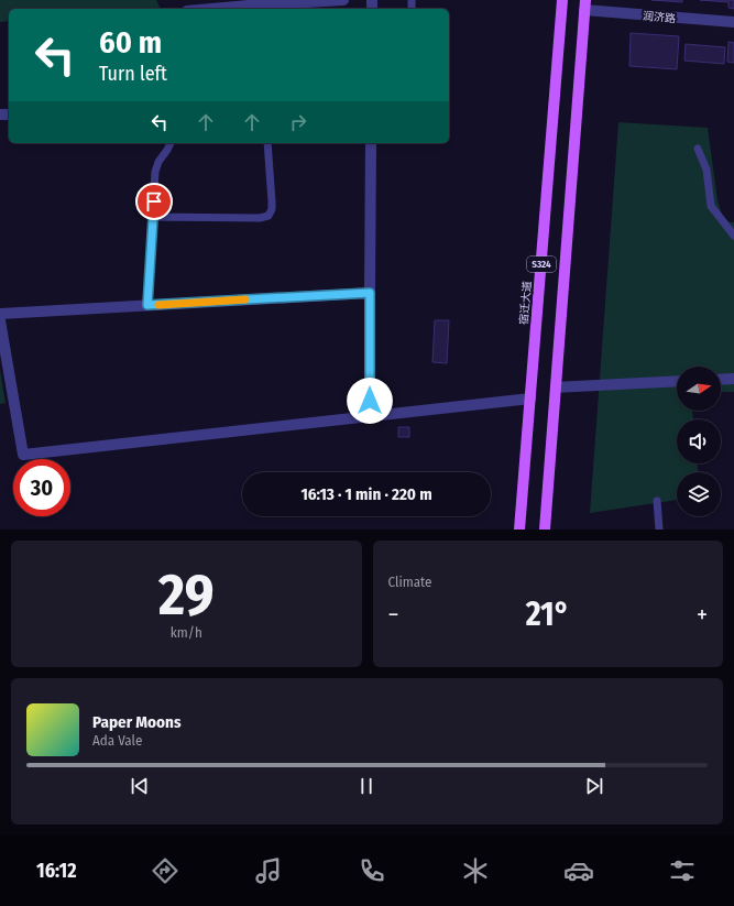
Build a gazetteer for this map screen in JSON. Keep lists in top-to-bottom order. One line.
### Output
{"streets":{"main road":["S324","宿迁大道"],"street":["润济路"]},"crossings":[["润济路","S324"]],"north":"right","page":{"turn":["60 m","Turn left"],"limit":"30","trip":"16:13 · 1 min · 220 m","tile":[["29","km/h"],"Climate"],"heat":["−","21°","+"],"song":["Paper Moons","Ada Vale"],"tabs":"16:12"}}
